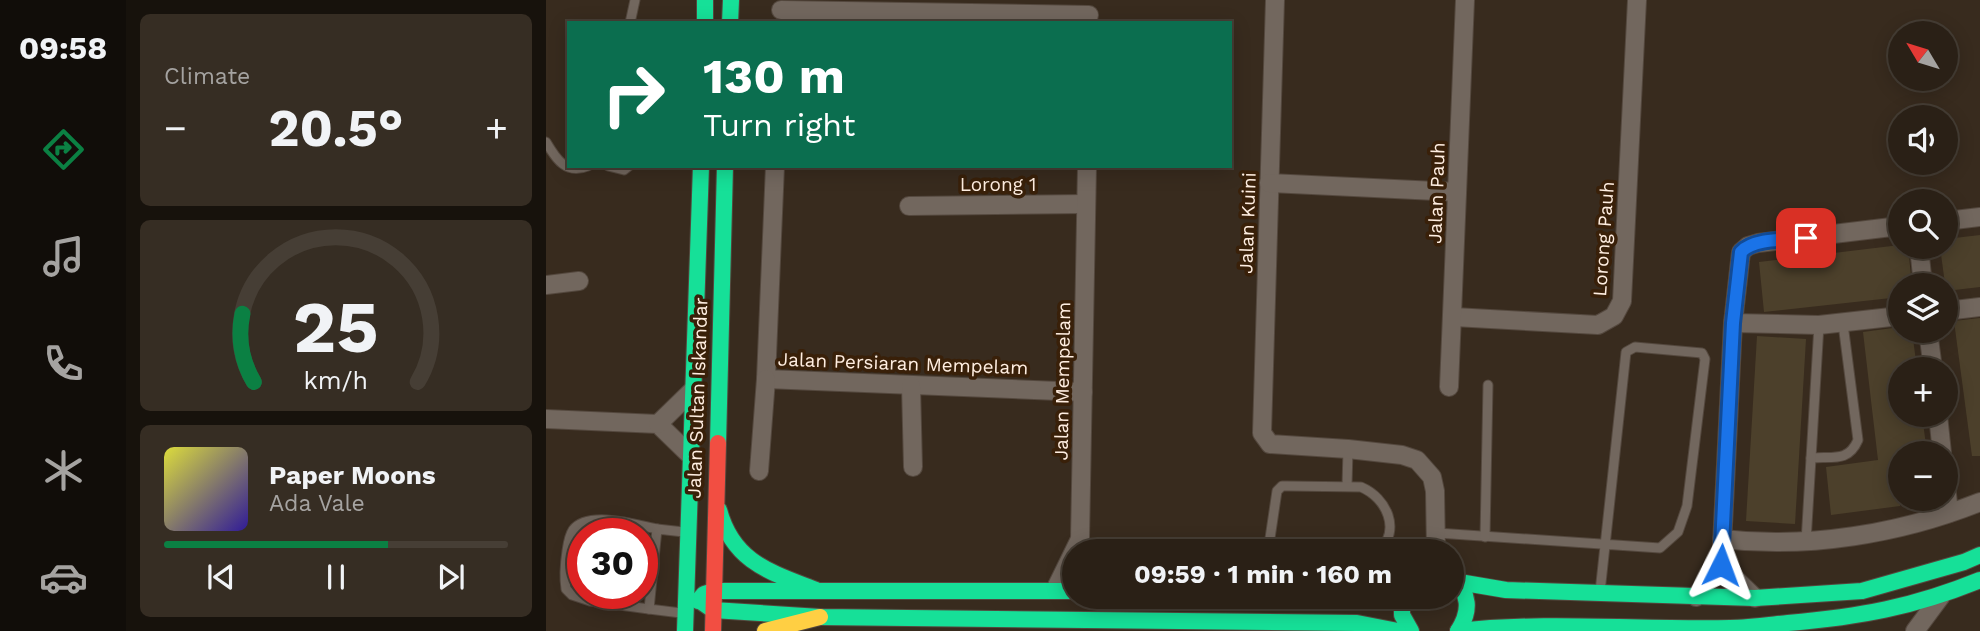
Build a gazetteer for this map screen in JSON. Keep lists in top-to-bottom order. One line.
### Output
{"streets":{"street":["Lorong 1","Jalan Pauh","Jalan Kuini","Lorong Pauh","Jalan Persiaran Mempelam","Jalan Mempelam","Jalan Sultan Iskandar"]},"crossings":[["Lorong 1","Jalan Mempelam"],["Jalan Pauh","Lorong Pauh"],["Jalan Persiaran Mempelam","Jalan Mempelam"]],"north":"top left","page":{"tabs":"09:58","tile":"Climate","map_buttons":["+","−"],"turn":["130 m","Turn right"],"heat":["−","20.5°","+"],"song":["Paper Moons","Ada Vale"],"limit":"30","trip":"09:59 · 1 min · 160 m","gauge":["25","km/h"]}}
